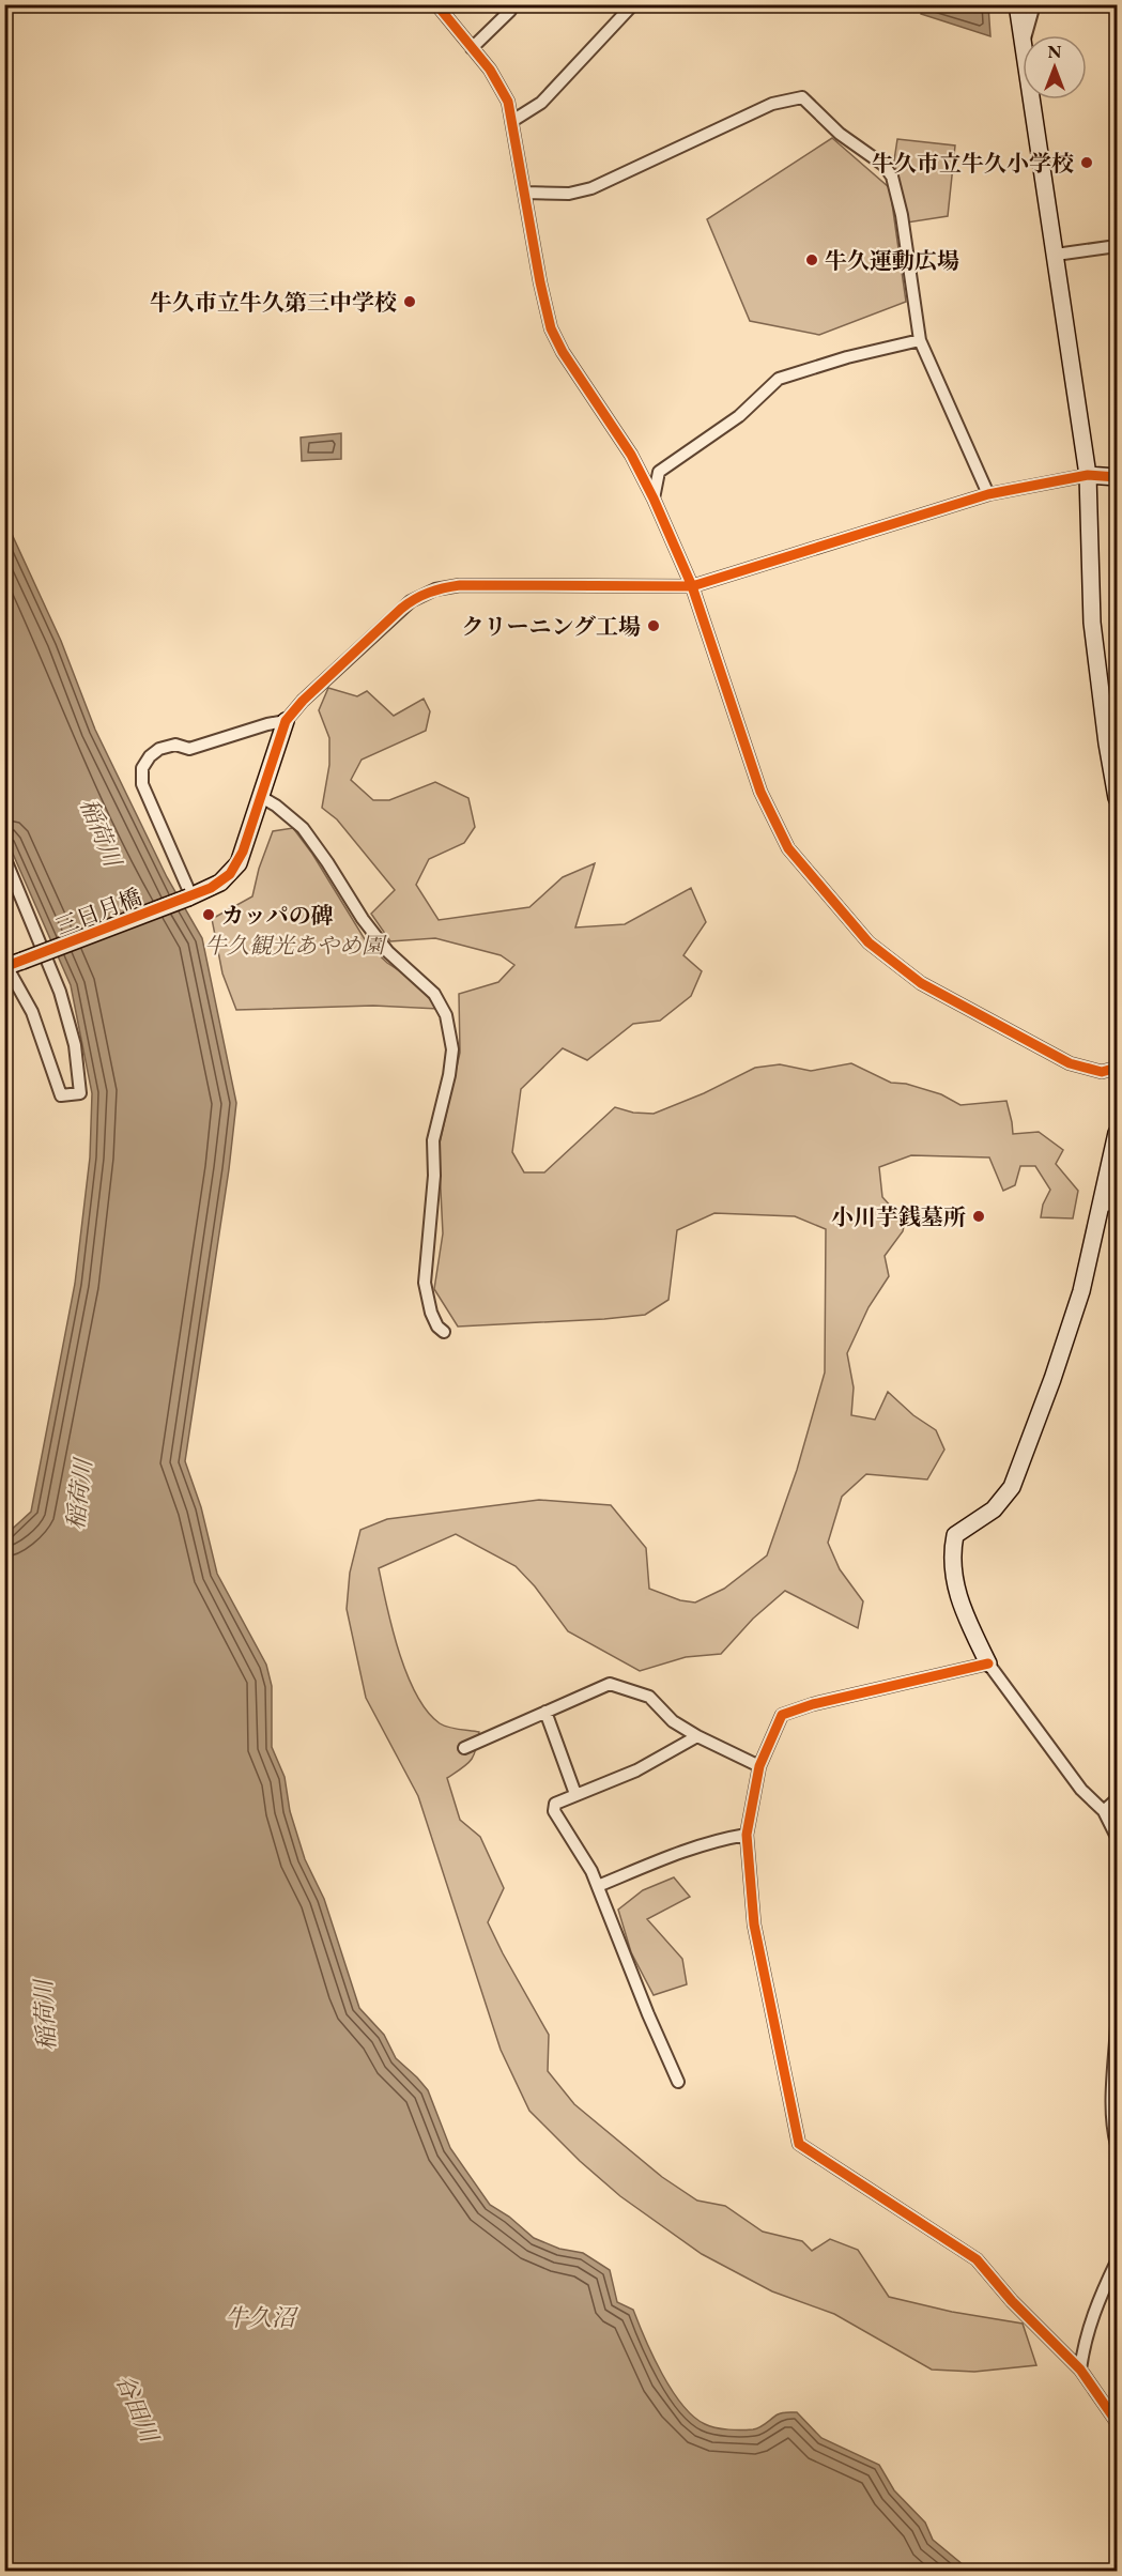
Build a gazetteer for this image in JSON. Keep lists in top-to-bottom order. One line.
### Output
{"streets":{"street":["三日月橋"]},"water":["稲荷川","牛久沼","谷田川"],"parks":["牛久観光あやめ園"],"places":["牛久市立牛久小学校","牛久運動広場","牛久市立牛久第三中学校","クリーニング工場","カッパの碑","小川芋銭墓所"],"north":"top"}
